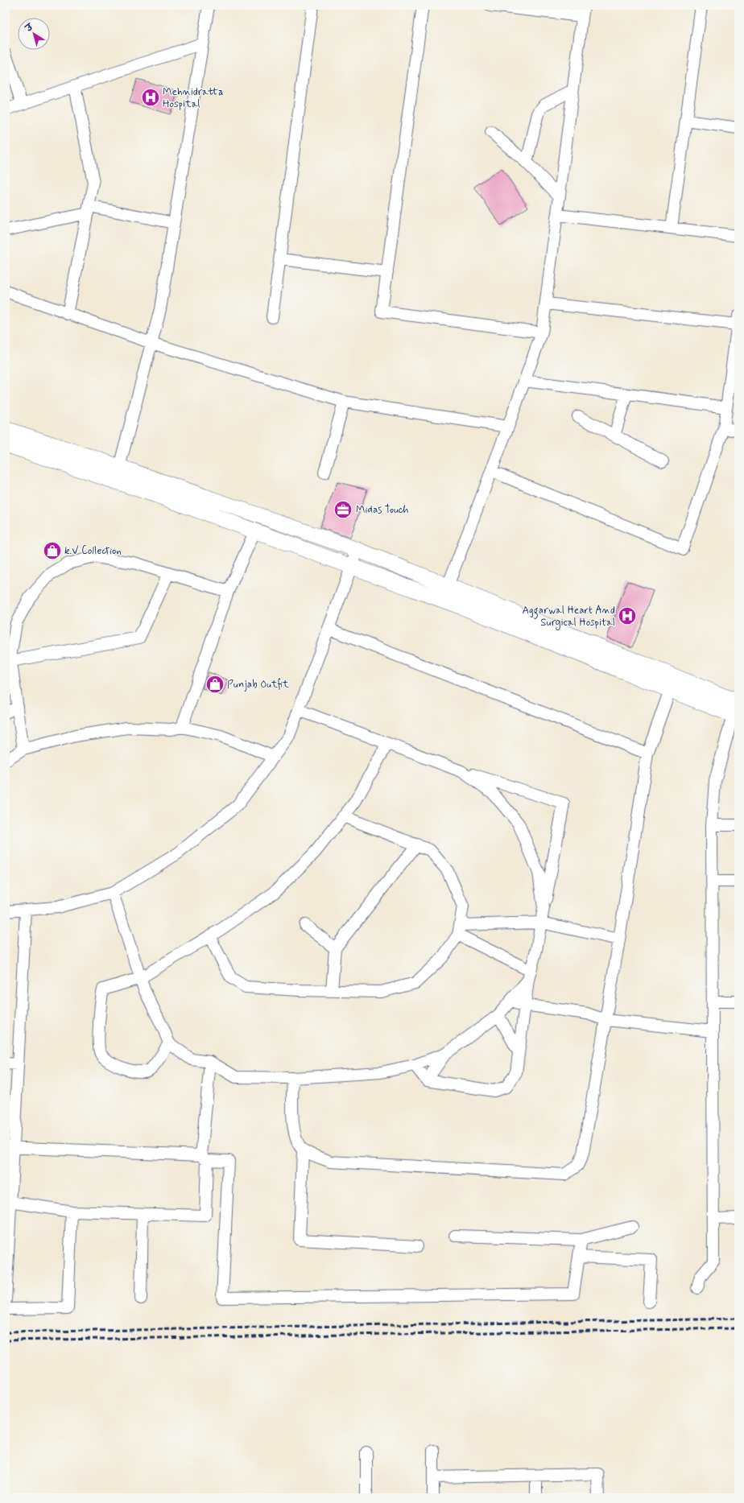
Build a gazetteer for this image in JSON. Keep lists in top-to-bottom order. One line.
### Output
{"places":{"hospital":["Mehnidratta Hospital","Aggarwal Heart And Surgical Hospital"],"office":["Midas Touch"],"shop":["k.V Collection","Punjab Outfit"]},"north":"top left"}
